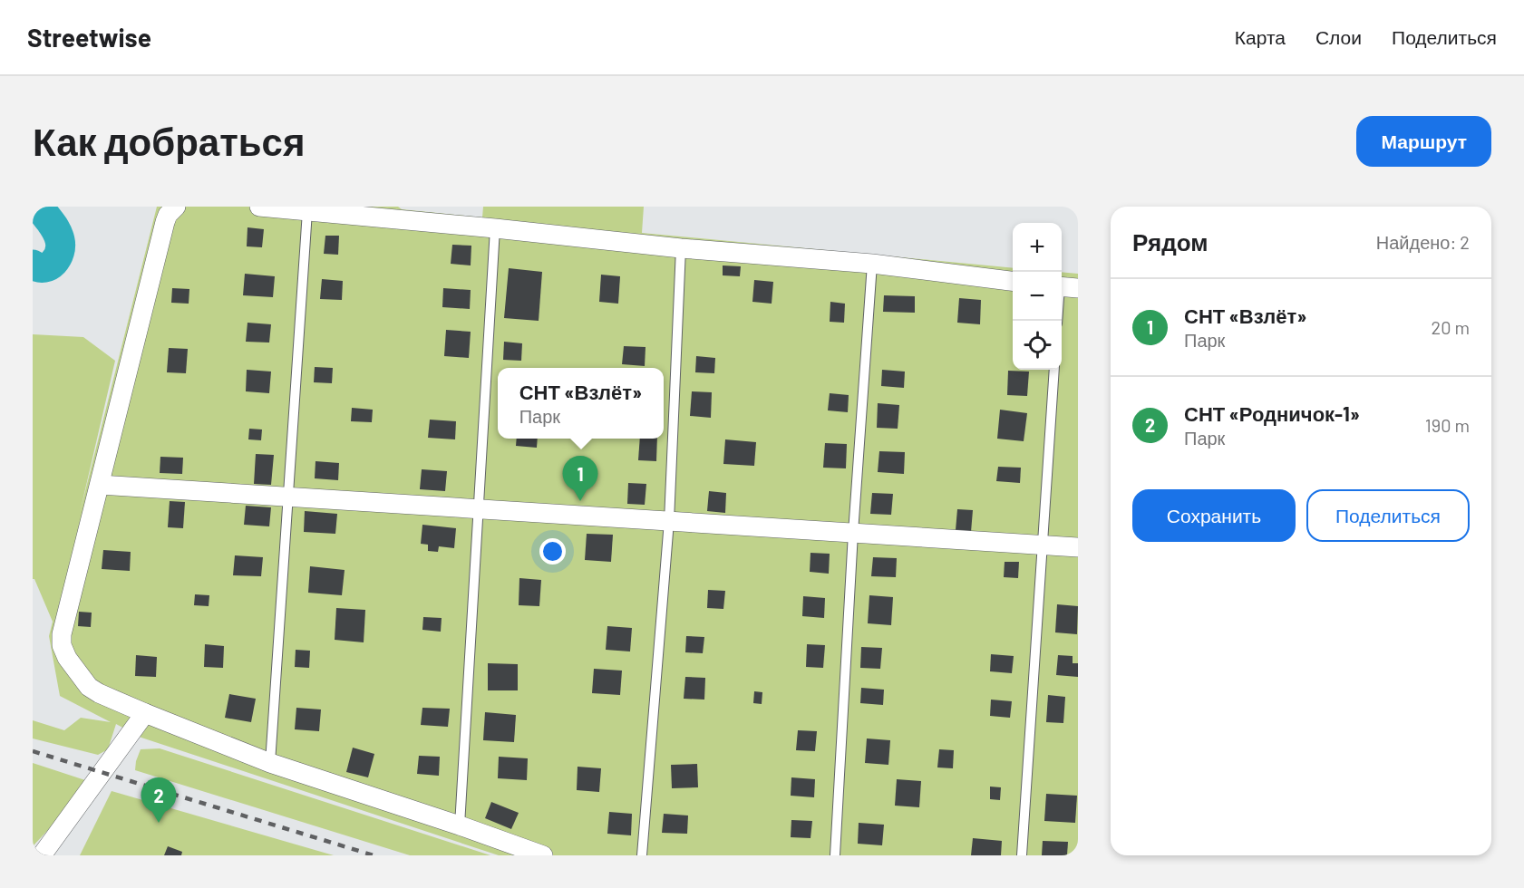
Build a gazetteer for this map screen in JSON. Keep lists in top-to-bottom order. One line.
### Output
{"page":{"header":"Streetwise","nav":["Карта","Слои","Поделиться"],"buttons":["Маршрут",["Сохранить","Поделиться"]],"title":"Как добраться","heading":["Рядом","Найдено: 2"],"map_buttons":["+","−"],"list":[{"mark":"1","name":"СНТ «Взлёт»","note":"Парк","value":"20 m"},{"mark":"2","name":"СНТ «Родничок-1»","note":"Парк","value":"190 m"}],"popup":["СНТ «Взлёт»","Парк"],"pins":["1","2"]}}
